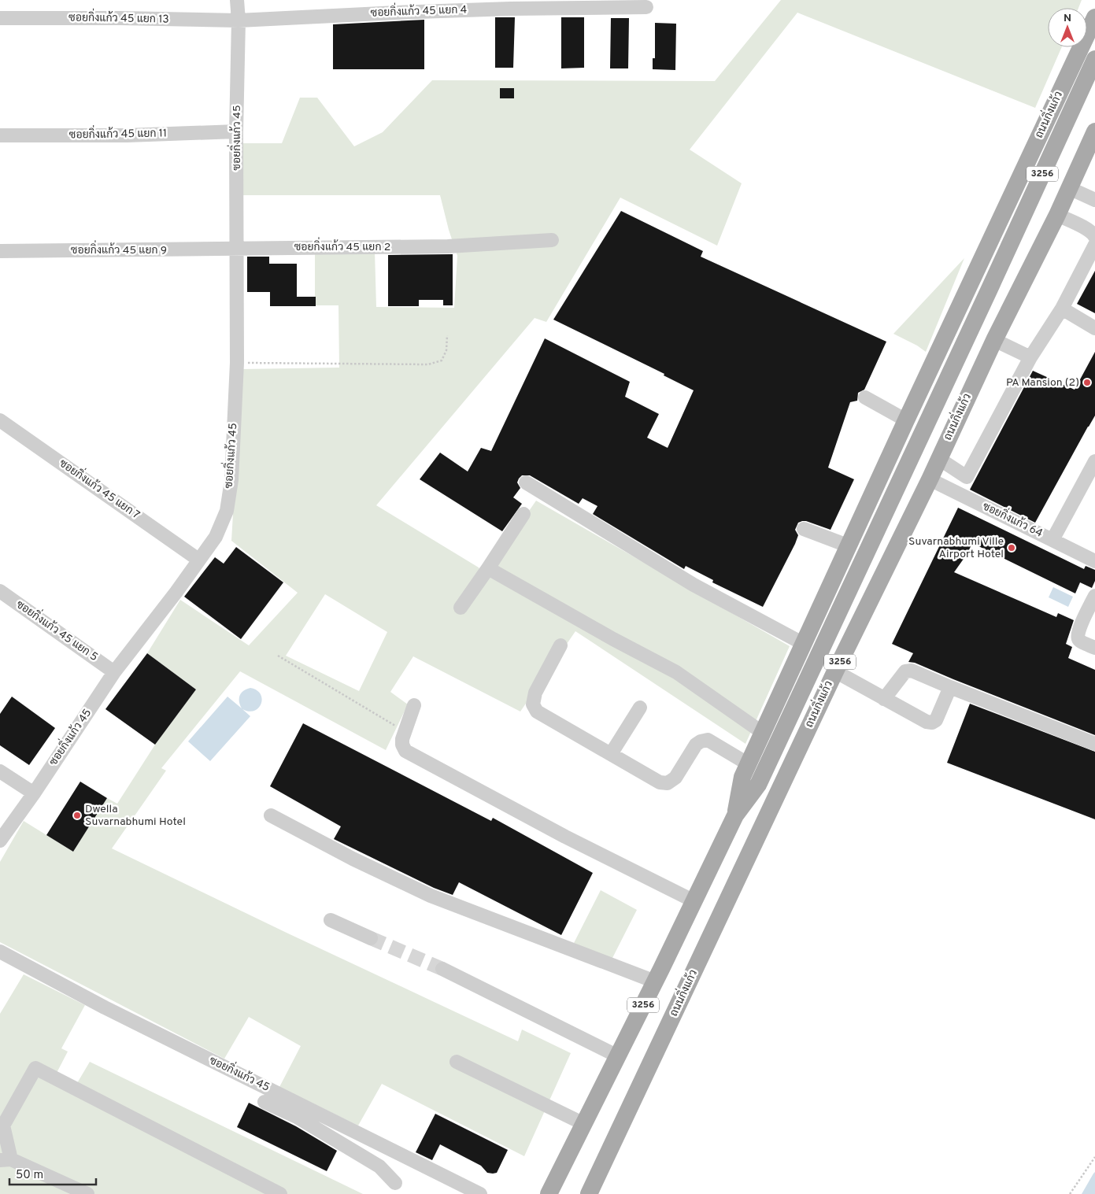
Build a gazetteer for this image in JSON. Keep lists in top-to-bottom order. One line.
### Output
{"streets":{"main road":["ถนนกิ่งแก้ว","3256"],"street":["ซอยกิ่งแก้ว 45 แยก 4","ซอยกิ่งแก้ว 45 แยก 13","ซอยกิ่งแก้ว 45 แยก 11","ซอยกิ่งแก้ว 45","ซอยกิ่งแก้ว 45 แยก 2","ซอยกิ่งแก้ว 45 แยก 9","ซอยกิ่งแก้ว 45 แยก 7","ซอยกิ่งแก้ว 64","ซอยกิ่งแก้ว 45 แยก 5"]},"crossings":[["ซอยกิ่งแก้ว 45 แยก 4","ซอยกิ่งแก้ว 45 แยก 13"],["ซอยกิ่งแก้ว 45 แยก 4","ซอยกิ่งแก้ว 45"],["ซอยกิ่งแก้ว 45 แยก 13","ซอยกิ่งแก้ว 45"],["ถนนกิ่งแก้ว","ซอยกิ่งแก้ว 64"],["ซอยกิ่งแก้ว 45 แยก 11","ซอยกิ่งแก้ว 45"],["ซอยกิ่งแก้ว 45","ซอยกิ่งแก้ว 45 แยก 2"],["ซอยกิ่งแก้ว 45","ซอยกิ่งแก้ว 45 แยก 9"],["ซอยกิ่งแก้ว 45","ซอยกิ่งแก้ว 45 แยก 7"],["ซอยกิ่งแก้ว 45","ซอยกิ่งแก้ว 45 แยก 5"],["ซอยกิ่งแก้ว 45 แยก 2","ซอยกิ่งแก้ว 45 แยก 9"]],"places":["PA Mansion (2)","Suvarnabhumi Ville Airport Hotel","Dwella Suvarnabhumi Hotel"],"scale_bar":"50 m","north":"top"}
